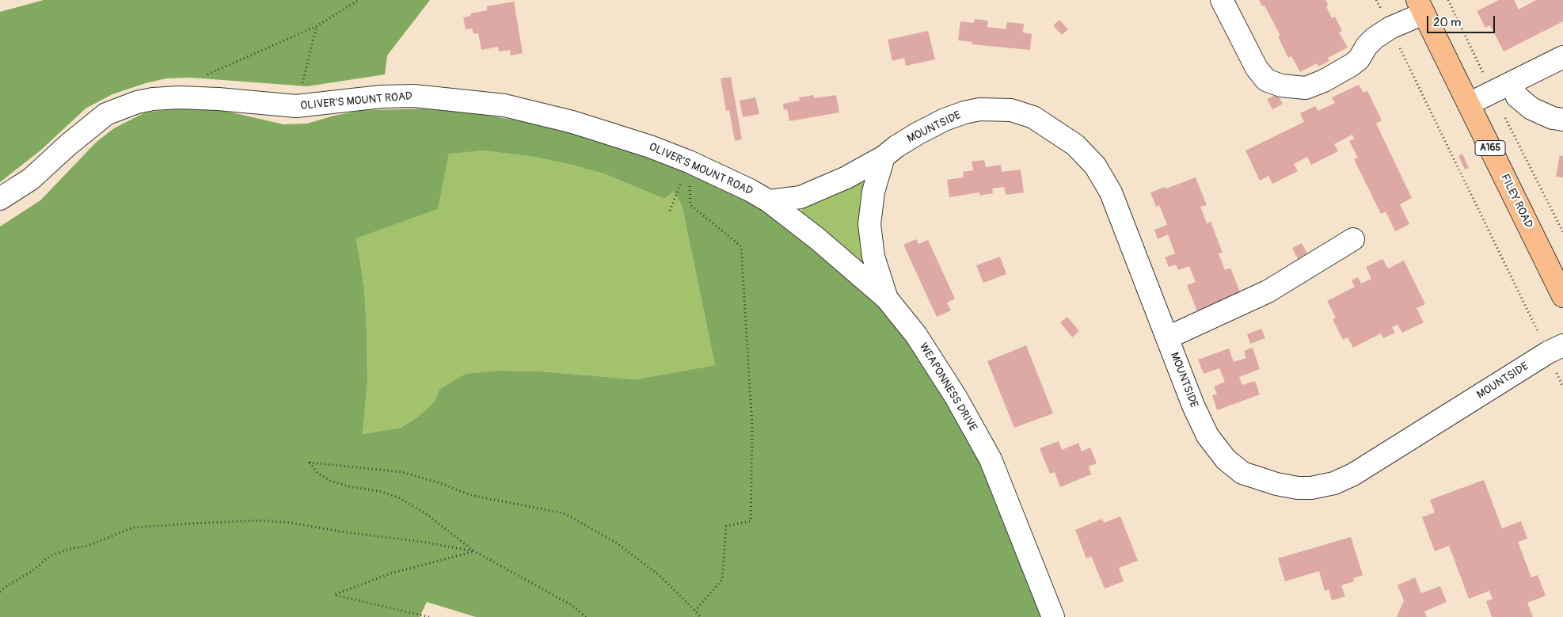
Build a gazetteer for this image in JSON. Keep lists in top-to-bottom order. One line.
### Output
{"streets":{"highway":["A165","FILEY ROAD"],"street":["OLIVER'S MOUNT ROAD","MOUNTSIDE","WEAPONNESS DRIVE"]},"crossings":[["OLIVER'S MOUNT ROAD","WEAPONNESS DRIVE"],["MOUNTSIDE","WEAPONNESS DRIVE"]],"scale_bar":"20 m"}
